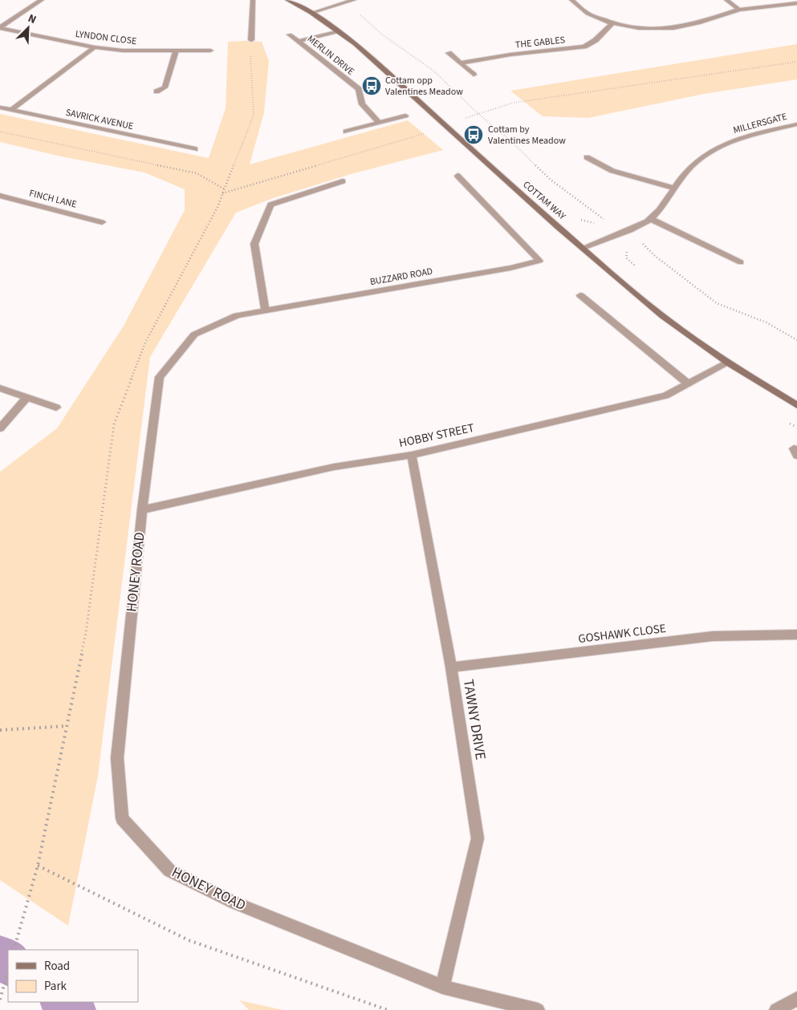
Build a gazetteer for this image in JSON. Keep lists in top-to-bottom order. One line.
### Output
{"streets":{"main road":["COTTAM WAY"],"street":["LYNDON CLOSE","THE GABLES","MERLIN DRIVE","SAVRICK AVENUE","MILLERSGATE","FINCH LANE","BUZZARD ROAD","HOBBY STREET","HONEY ROAD","GOSHAWK CLOSE","TAWNY DRIVE"]},"crossings":[["MERLIN DRIVE","COTTAM WAY"],["MILLERSGATE","COTTAM WAY"],["COTTAM WAY","HOBBY STREET"],["BUZZARD ROAD","HOBBY STREET"],["BUZZARD ROAD","HONEY ROAD"],["HOBBY STREET","HONEY ROAD"],["HOBBY STREET","TAWNY DRIVE"],["HONEY ROAD","TAWNY DRIVE"],["GOSHAWK CLOSE","TAWNY DRIVE"]],"places":{"bus stop":["Cottam opp Valentines Meadow","Cottam by Valentines Meadow"]},"legend":["Road","Park"],"north":"top right"}
